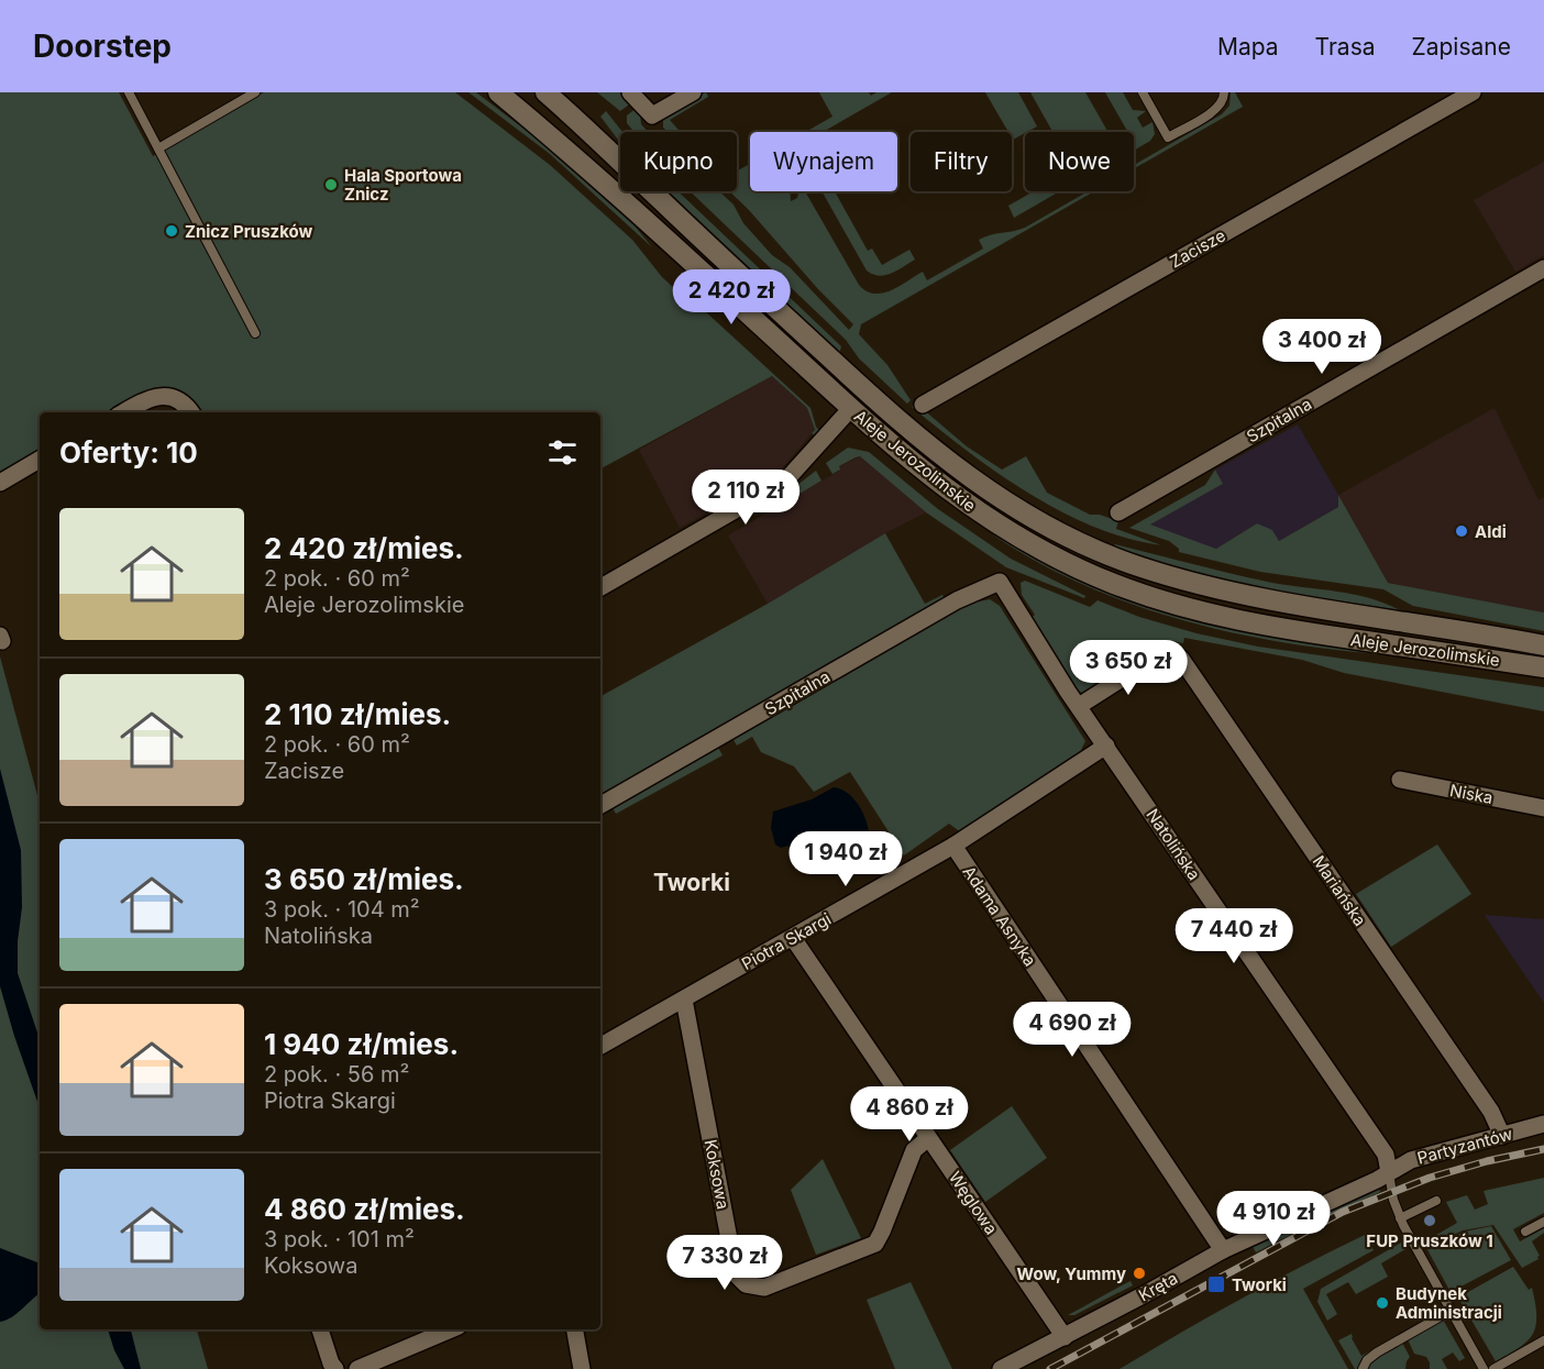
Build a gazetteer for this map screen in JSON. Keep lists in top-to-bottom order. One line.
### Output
{"streets":{"main road":["Aleje Jerozolimskie"],"street":["Zacisze","Szpitalna","Niska","Natolińska","Mariańska","Adama Asnyka","Piotra Skargi","Partyzantów","Koksowa","Węglowa","Kręta"]},"crossings":[["Szpitalna","Natolińska"],["Natolińska","Mariańska"],["Natolińska","Piotra Skargi"],["Natolińska","Partyzantów"],["Natolińska","Kręta"],["Mariańska","Partyzantów"],["Adama Asnyka","Piotra Skargi"],["Adama Asnyka","Kręta"],["Piotra Skargi","Koksowa"],["Piotra Skargi","Węglowa"],["Partyzantów","Kręta"],["Koksowa","Węglowa"],["Węglowa","Kręta"]],"districts":["Tworki"],"places":{"other":["Hala Sportowa Znicz","Znicz Pruszków","Aldi","FUP Pruszków 1","Wow, Yummy","Budynek Administracji"],"transit":["Tworki"]},"page":{"header":"Doorstep","nav":["Mapa","Trasa","Zapisane"],"chip":["Kupno","Wynajem","Filtry","Nowe"],"price":["2 420 zł","3 400 zł","2 110 zł","3 650 zł","1 940 zł","7 440 zł","4 690 zł","4 860 zł","4 910 zł","7 330 zł"],"heading":"Oferty: 10","list":[{"name":"2 420 zł/mies.","note":"2 pok. · 60 m² · Aleje Jerozolimskie"},{"name":"2 110 zł/mies.","note":"2 pok. · 60 m² · Zacisze"},{"name":"3 650 zł/mies.","note":"3 pok. · 104 m² · Natolińska"},{"name":"1 940 zł/mies.","note":"2 pok. · 56 m² · Piotra Skargi"},{"name":"4 860 zł/mies.","note":"3 pok. · 101 m² · Koksowa"}]}}
